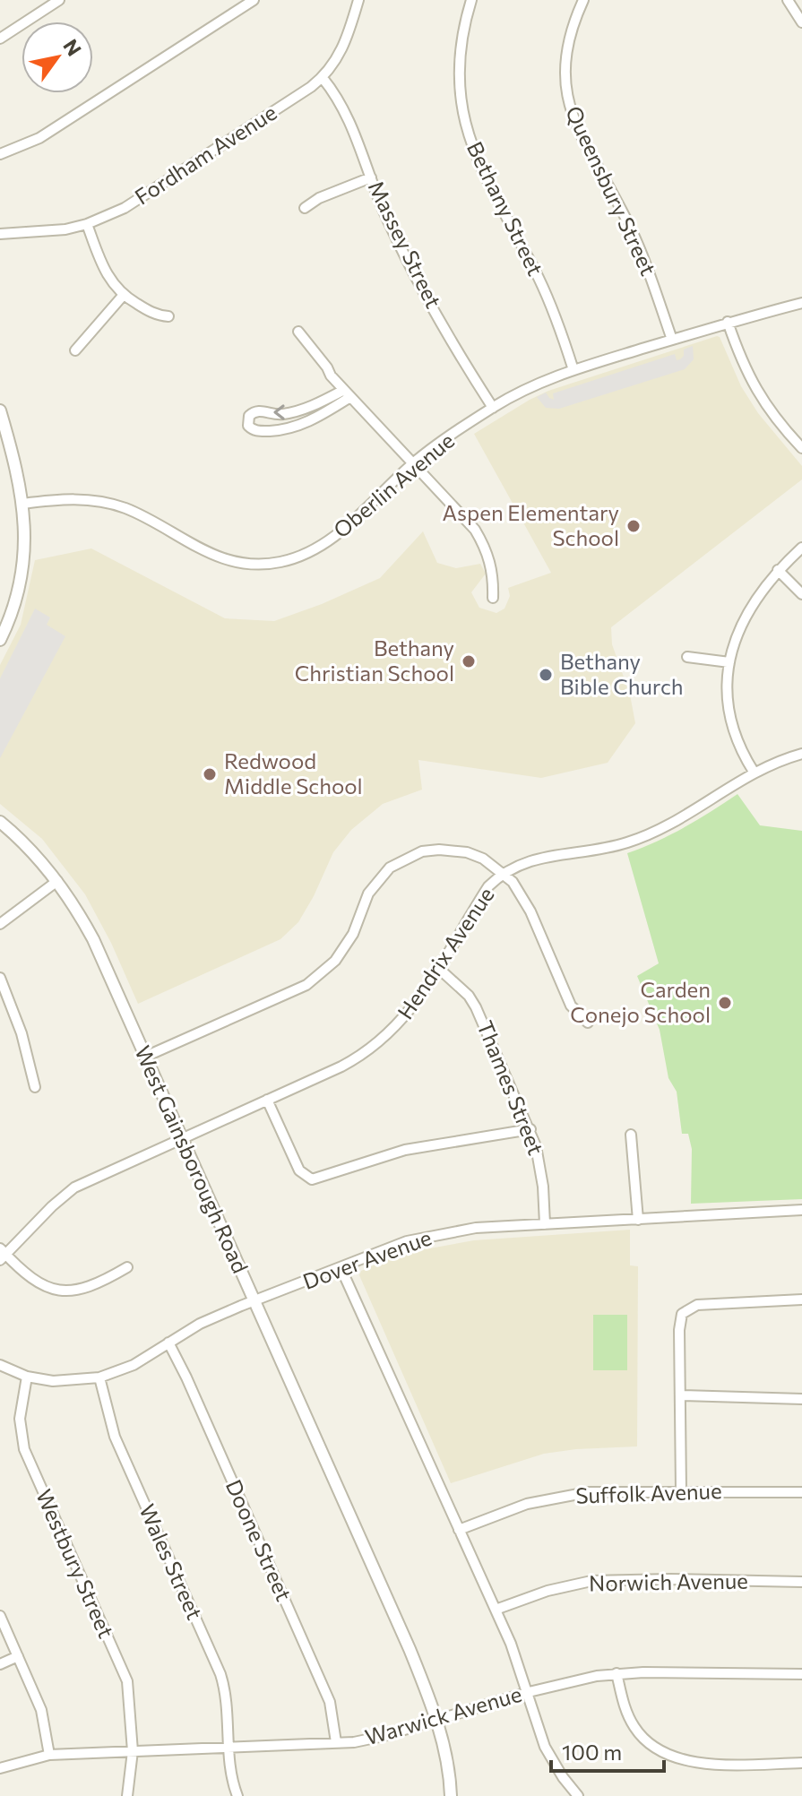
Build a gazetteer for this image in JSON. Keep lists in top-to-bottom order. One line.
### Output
{"streets":{"street":["Fordham Avenue","Queensbury Street","Bethany Street","Massey Street","Oberlin Avenue","Hendrix Avenue","Thames Street","West Gainsborough Road","Dover Avenue","Suffolk Avenue","Doone Street","Wales Street","Westbury Street","Norwich Avenue","Warwick Avenue"]},"crossings":[["Fordham Avenue","Massey Street"],["Queensbury Street","Oberlin Avenue"],["Bethany Street","Oberlin Avenue"],["Massey Street","Oberlin Avenue"],["Hendrix Avenue","Thames Street"],["Hendrix Avenue","West Gainsborough Road"],["Thames Street","Dover Avenue"],["West Gainsborough Road","Dover Avenue"],["West Gainsborough Road","Warwick Avenue"],["Dover Avenue","Doone Street"],["Dover Avenue","Wales Street"],["Dover Avenue","Westbury Street"],["Doone Street","Warwick Avenue"],["Wales Street","Warwick Avenue"],["Westbury Street","Warwick Avenue"]],"places":["Aspen Elementary School","Bethany Christian School","Bethany Bible Church","Redwood Middle School","Carden Conejo School"],"scale_bar":"100 m","north":"top right"}
